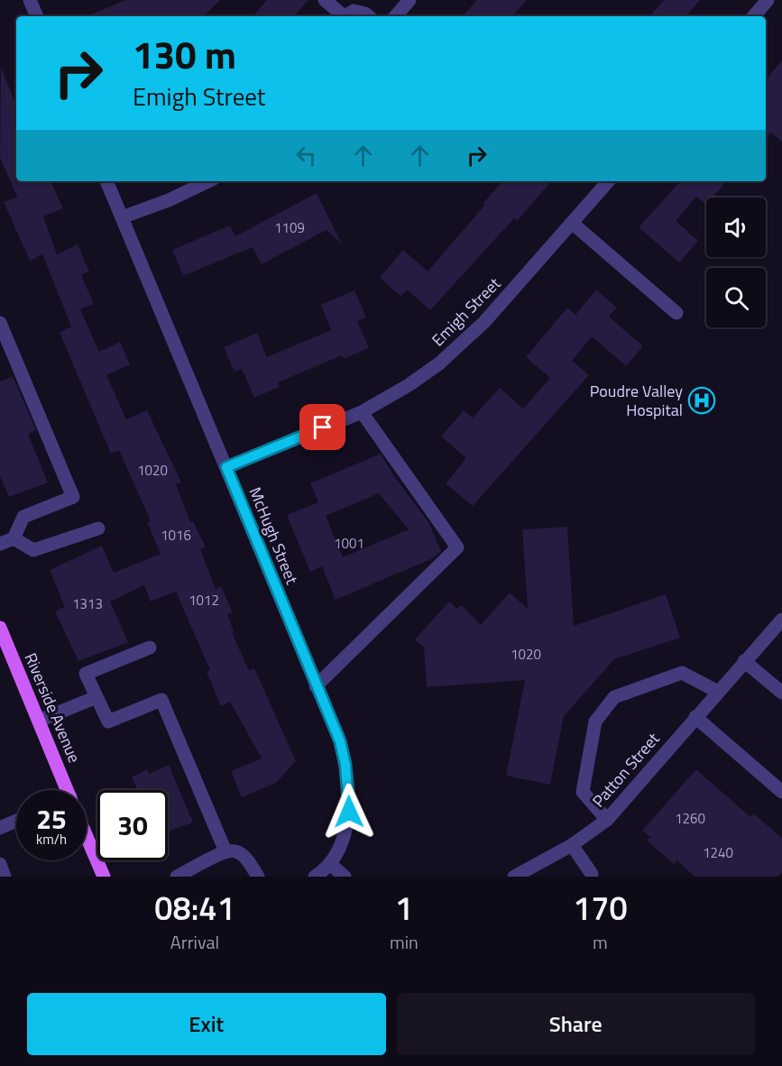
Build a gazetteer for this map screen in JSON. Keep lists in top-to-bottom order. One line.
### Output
{"streets":{"main road":["Riverside Avenue"],"street":["Emigh Street","McHugh Street","Patton Street"]},"crossings":[["Emigh Street","McHugh Street"]],"places":{"hospital":["Poudre Valley Hospital"]},"house_numbers":["1109","1020","1016","1001","1012","1313","1020","1260","1240"],"page":{"turn":["130 m","Emigh Street"],"speed":"25 km/h","limit":"30","eta":["08:41","Arrival","1","min","170","m"],"buttons":["Exit","Share"]}}
